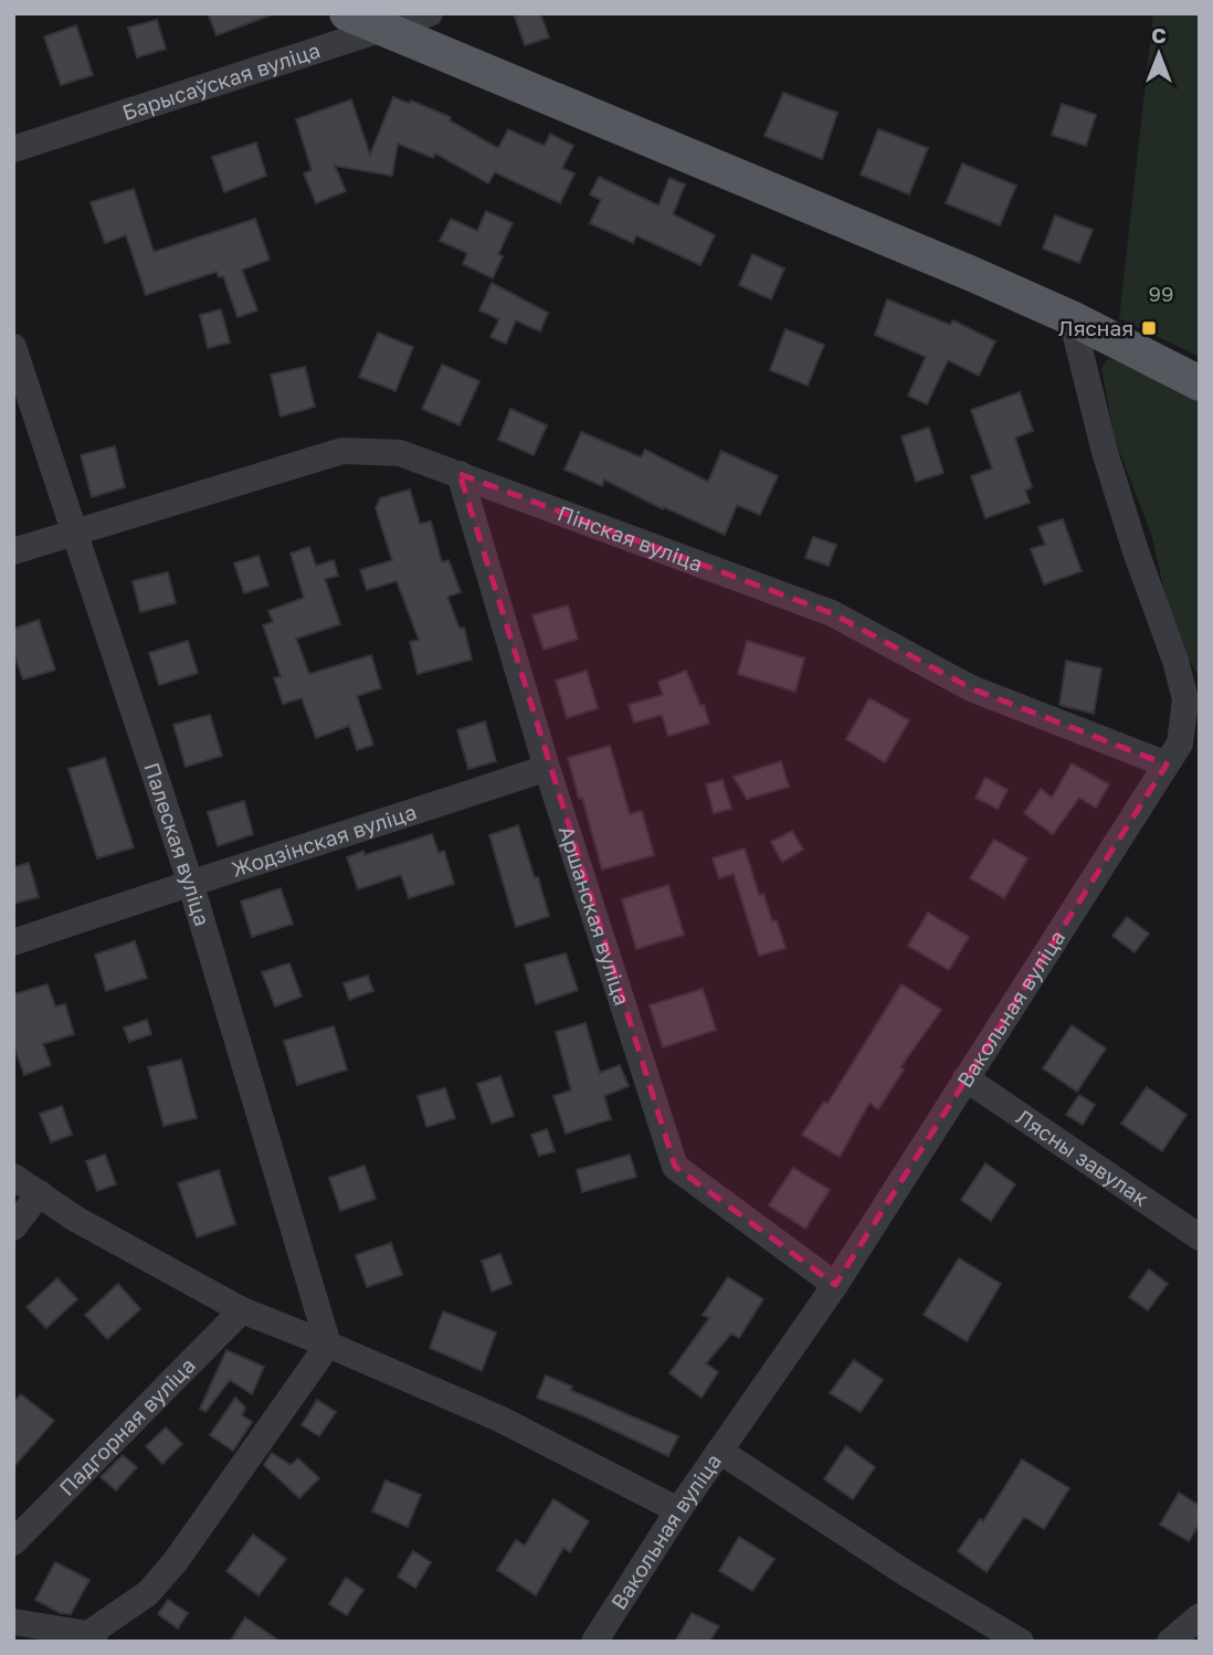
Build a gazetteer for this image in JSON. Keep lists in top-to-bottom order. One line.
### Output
{"streets":{"street":["Барысаўская вуліца","Пінская вуліца","Жодзінская вуліца","Палеская вуліца","Аршанская вуліца","Вакольная вуліца","Лясны завулак","Падгорная вуліца"]},"crossings":[["Пінская вуліца","Палеская вуліца"],["Пінская вуліца","Аршанская вуліца"],["Пінская вуліца","Вакольная вуліца"],["Жодзінская вуліца","Палеская вуліца"],["Жодзінская вуліца","Аршанская вуліца"],["Аршанская вуліца","Вакольная вуліца"],["Вакольная вуліца","Лясны завулак"]],"parks":["99"],"places":{"transit":["Лясная"]},"north":"top"}
